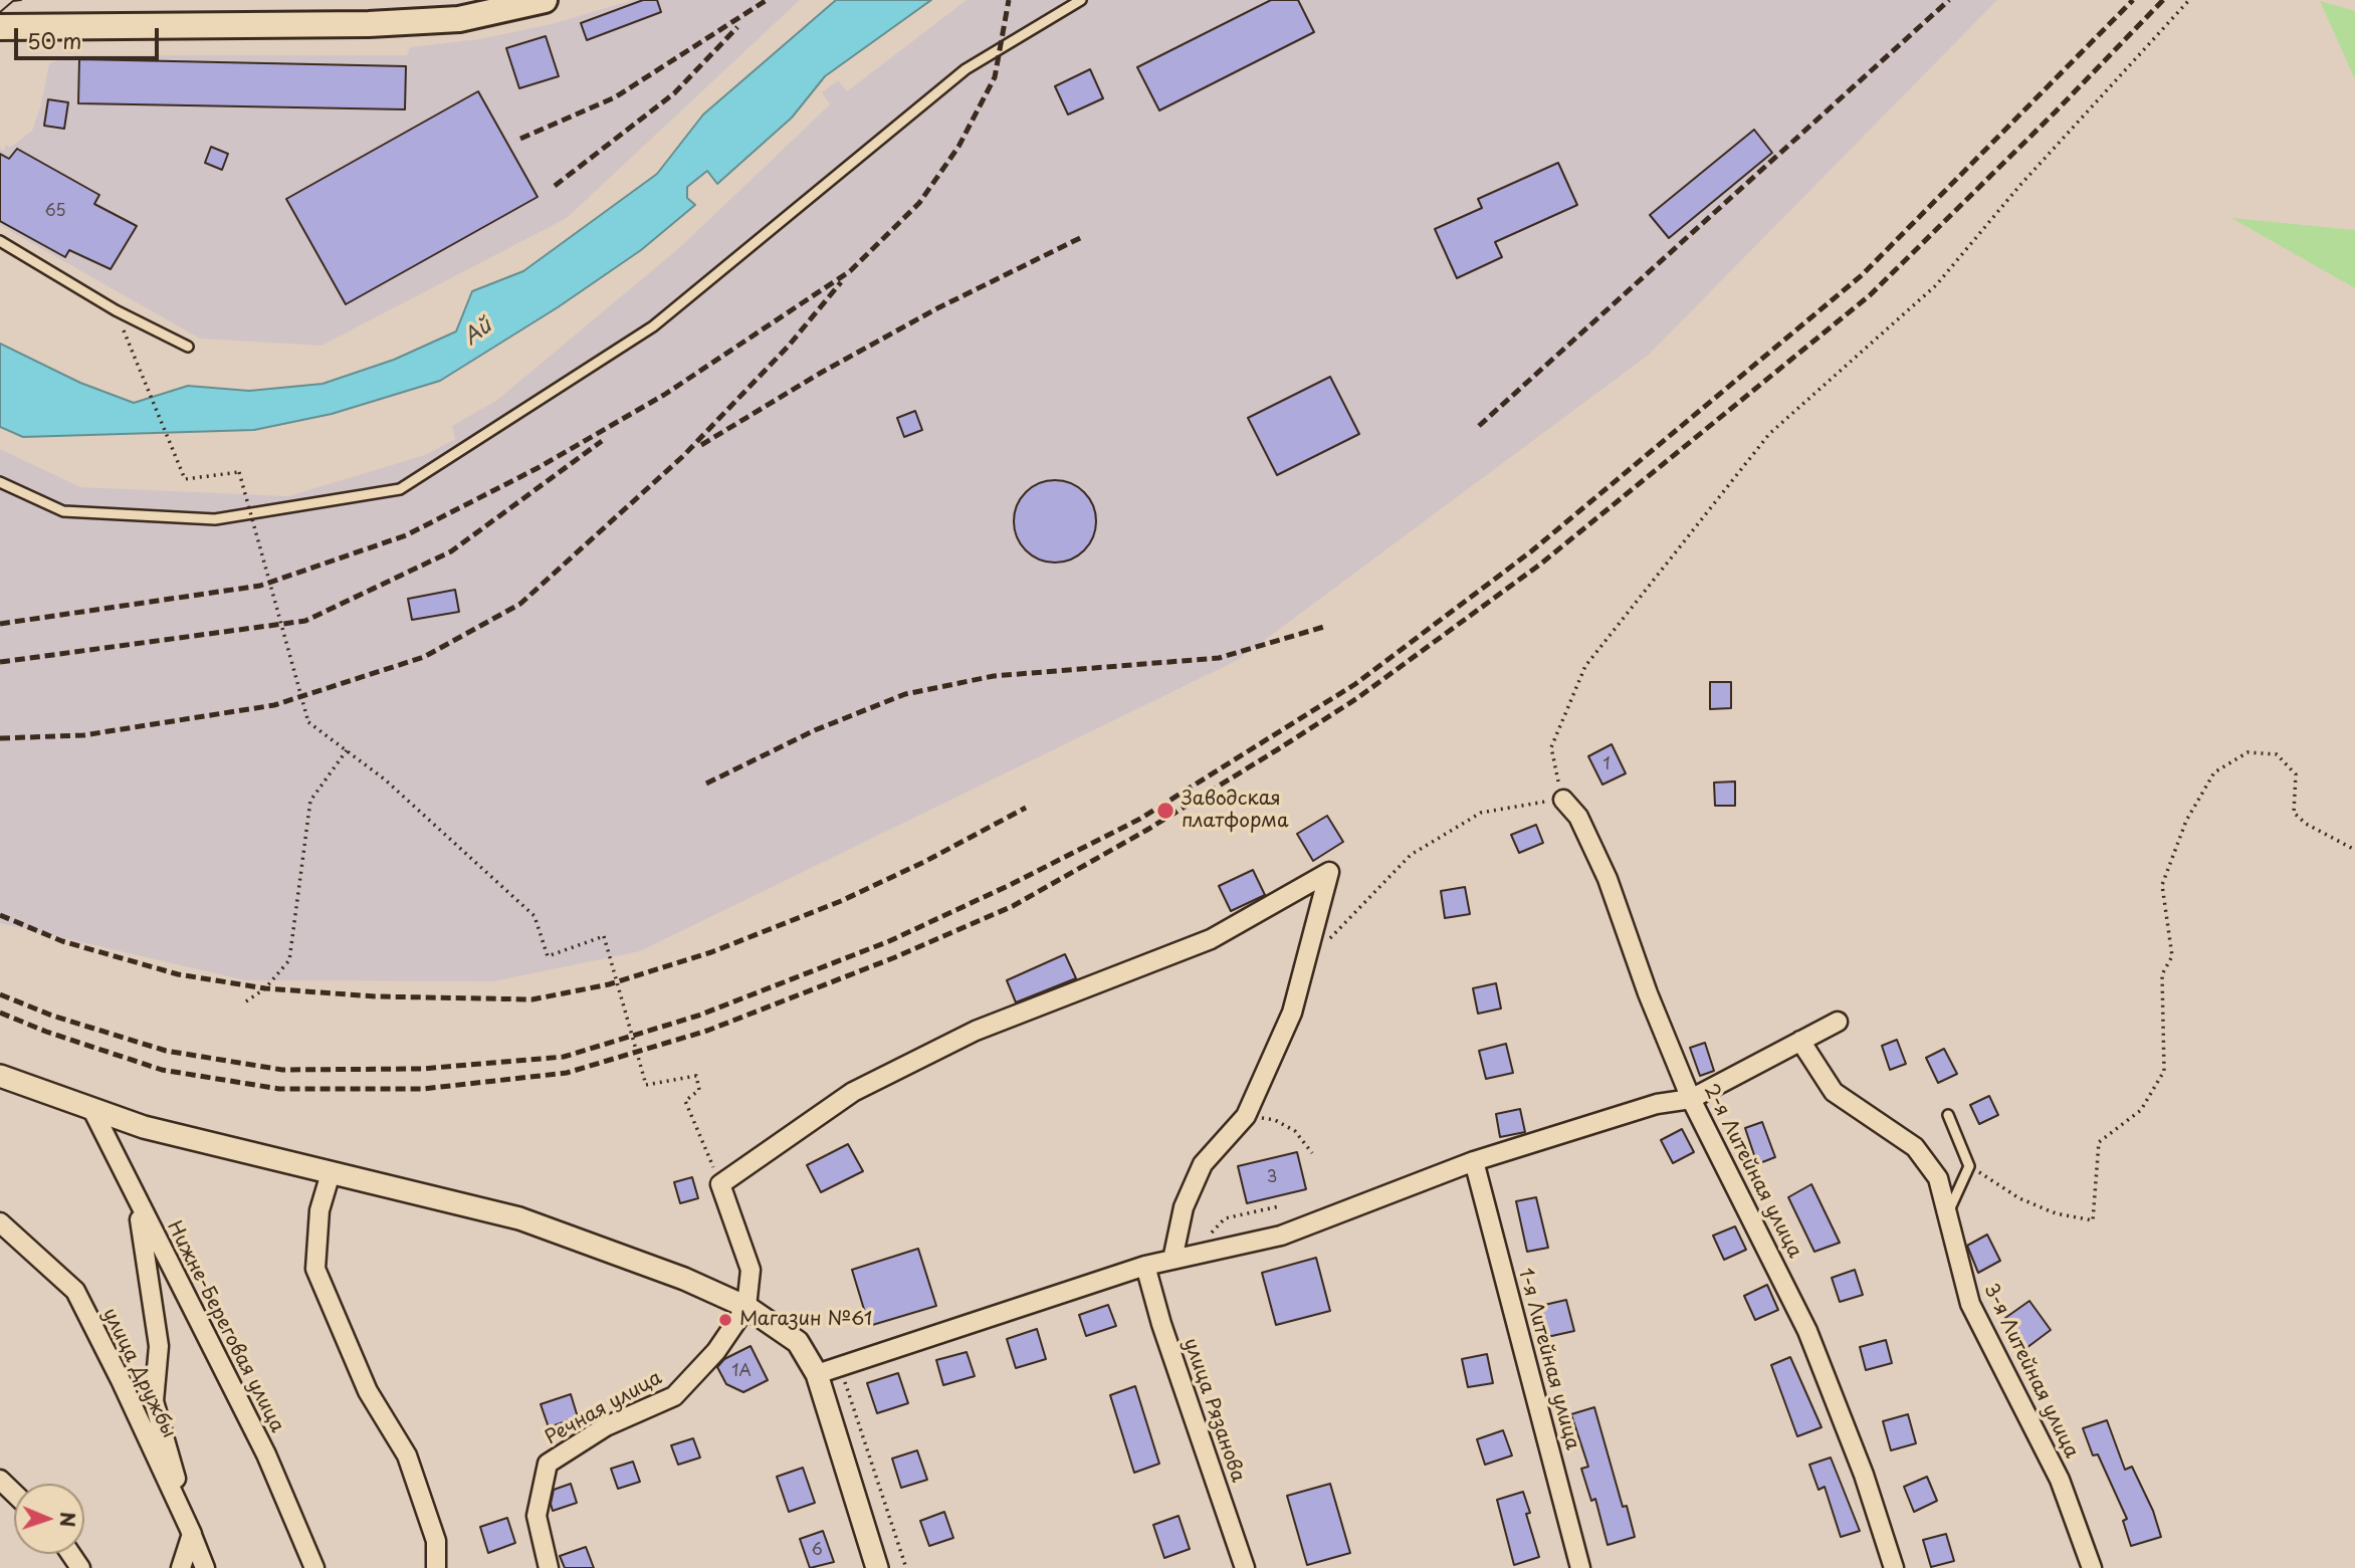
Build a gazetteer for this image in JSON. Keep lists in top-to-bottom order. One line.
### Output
{"streets":{"street":["2-я Литейная улица","Нижне-Береговая улица","1-я Литейная улица","3-я Литейная улица","улица Дружбы","Речная улица","улица Рязанова"]},"water":["Ай"],"places":["Заводская платформа","Магазин №61"],"house_numbers":["65","1","3","1А","6"],"scale_bar":"50 m","north":"right"}
